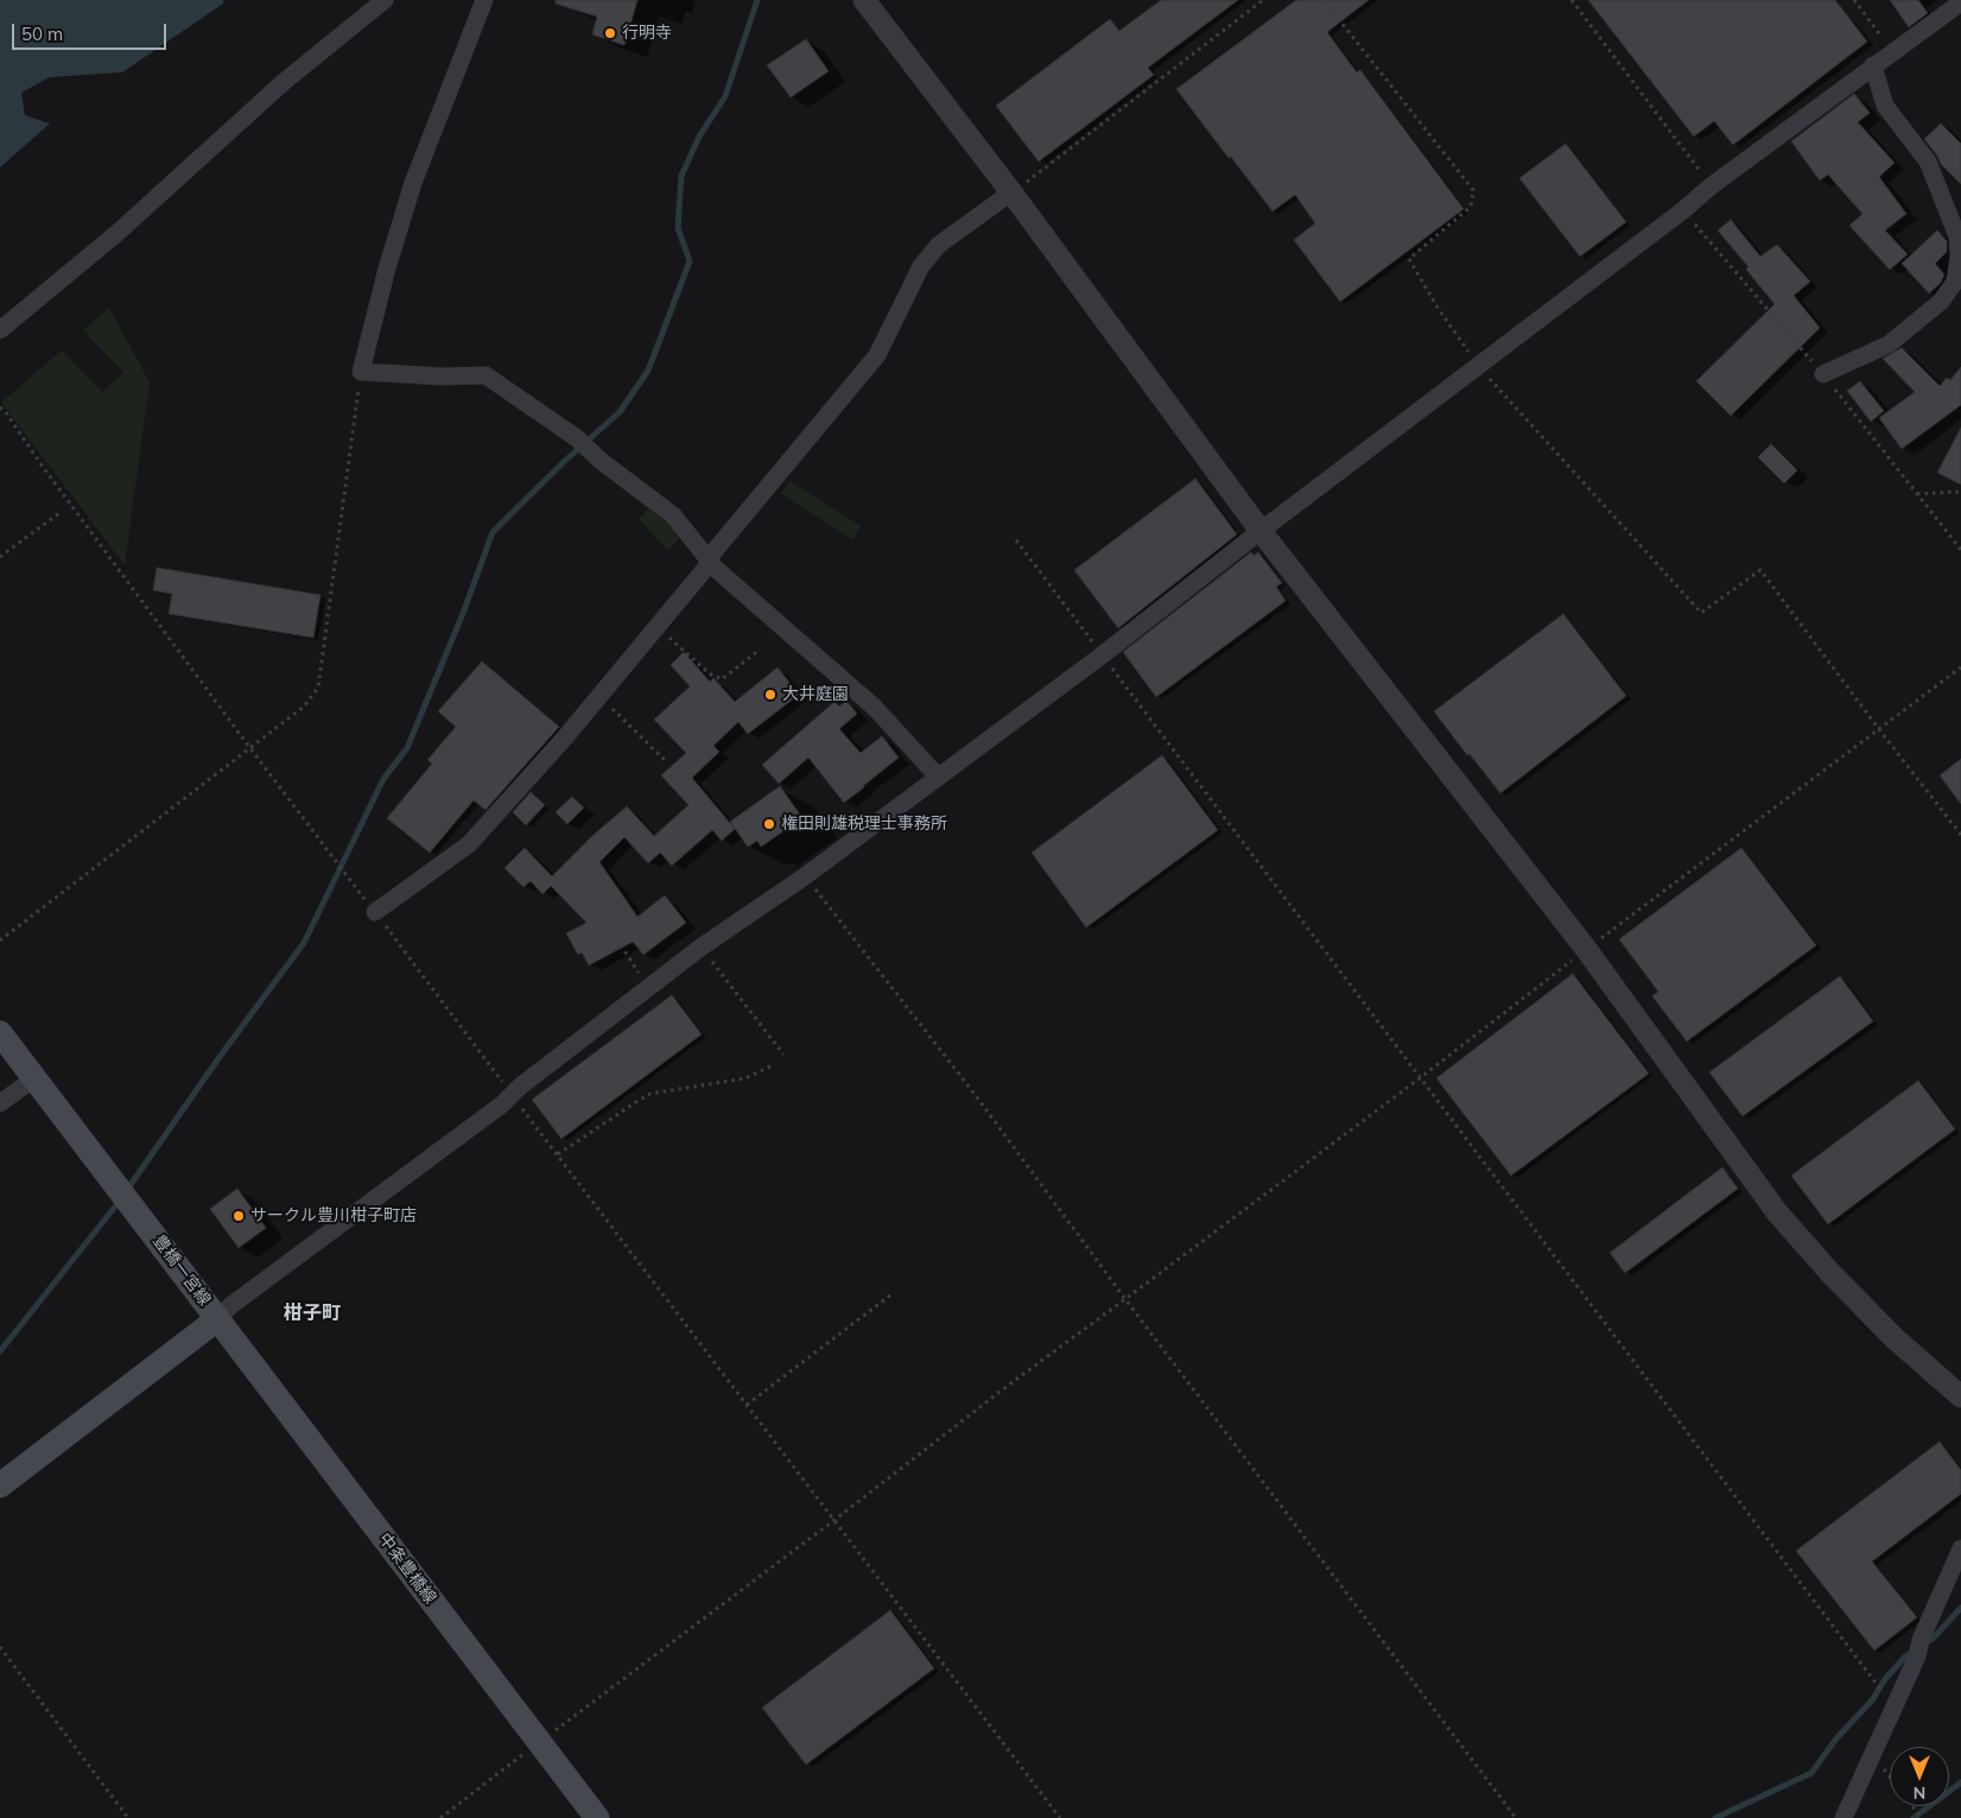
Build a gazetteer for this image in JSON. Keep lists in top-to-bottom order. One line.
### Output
{"streets":{"main road":["豊橋一宮線","中条豊橋線"]},"crossings":[["豊橋一宮線","中条豊橋線"]],"districts":["柑子町"],"places":["行明寺","大井庭園","権田則雄税理士事務所","サークル豊川柑子町店"],"scale_bar":"50 m","north":"bottom"}
